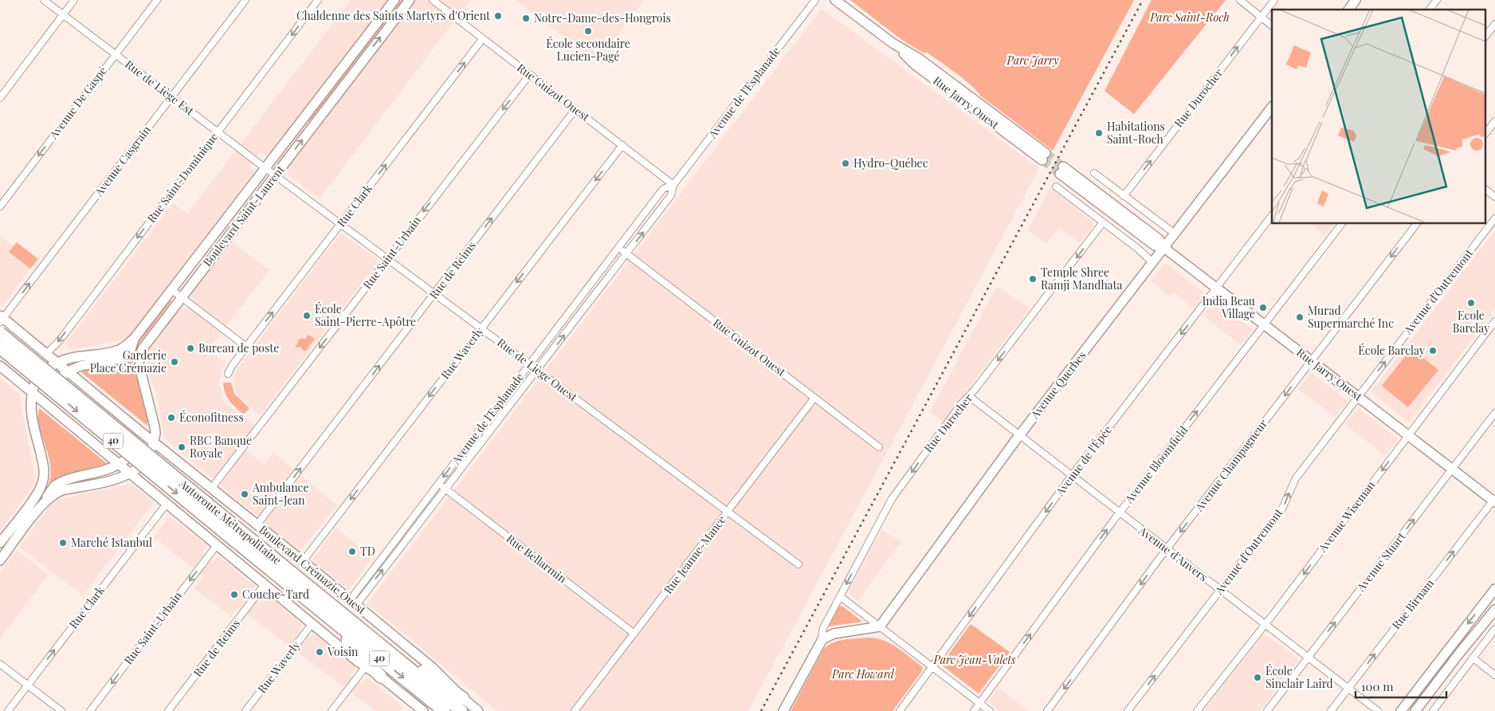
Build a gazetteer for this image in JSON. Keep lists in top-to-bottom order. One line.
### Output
{"streets":{"highway":["40","Autoroute Métropolitaine"],"main road":["Rue Jarry Ouest","Boulevard Saint-Laurent","Avenue Querbes","Boulevard Crémazie Ouest"],"street":["Rue de Liège Est","Rue Guizot Ouest","Avenue de l'Esplanade","Rue Durocher","Avenue De Gaspé","Avenue Casgrain","Rue Saint-Dominique","Rue Clark","Rue Saint-Urbain","Rue de Reims","Avenue d'Outremont","Rue Waverly","Rue de Liège Ouest","Avenue de l'Épée","Avenue Bloomfield","Avenue Champagneur","Avenue Wiseman","Avenue d'Anvers","Rue Jeanne-Mance","Rue Bellarmin","Avenue Stuart","Rue Birnam"]},"crossings":[["Rue de Liège Est","Avenue De Gaspé"],["Rue de Liège Est","Avenue Casgrain"],["Rue de Liège Est","Rue Saint-Dominique"],["Rue de Liège Est","Boulevard Saint-Laurent"],["Rue de Liège Est","Rue de Liège Ouest"],["Rue Guizot Ouest","Avenue de l'Esplanade"],["Rue Guizot Ouest","Rue Clark"],["Rue Guizot Ouest","Rue Saint-Urbain"],["Rue Guizot Ouest","Rue de Reims"],["Rue Guizot Ouest","Rue Waverly"],["Rue Guizot Ouest","Rue Jeanne-Mance"],["Avenue de l'Esplanade","Rue de Liège Ouest"],["Avenue de l'Esplanade","Rue Bellarmin"],["Avenue de l'Esplanade","Boulevard Crémazie Ouest"],["Rue Durocher","Avenue d'Anvers"],["Rue Jarry Ouest","Avenue d'Outremont"],["Rue Jarry Ouest","Avenue Querbes"],["Rue Jarry Ouest","Avenue de l'Épée"],["Rue Jarry Ouest","Avenue Bloomfield"],["Rue Jarry Ouest","Avenue Champagneur"],["Rue Jarry Ouest","Avenue Wiseman"],["Rue Jarry Ouest","Avenue Stuart"],["Rue Jarry Ouest","Rue Birnam"],["Avenue Casgrain","Boulevard Crémazie Ouest"],["Rue Saint-Dominique","Boulevard Crémazie Ouest"],["Rue Clark","Rue de Liège Ouest"],["Boulevard Saint-Laurent","Rue de Liège Ouest"],["Boulevard Saint-Laurent","Boulevard Crémazie Ouest"],["Rue Saint-Urbain","Rue de Liège Ouest"],["Rue Saint-Urbain","Boulevard Crémazie Ouest"],["Rue de Reims","Rue de Liège Ouest"],["Rue de Reims","Boulevard Crémazie Ouest"],["Avenue d'Outremont","Avenue d'Anvers"],["Rue Waverly","Rue de Liège Ouest"],["Rue Waverly","Boulevard Crémazie Ouest"],["Rue de Liège Ouest","Rue Jeanne-Mance"],["Avenue Querbes","Avenue d'Anvers"],["Avenue de l'Épée","Avenue d'Anvers"],["Avenue Bloomfield","Avenue d'Anvers"],["Avenue Champagneur","Avenue d'Anvers"],["Avenue Wiseman","Avenue d'Anvers"],["Avenue d'Anvers","Avenue Stuart"],["Avenue d'Anvers","Rue Birnam"],["Rue Jeanne-Mance","Rue Bellarmin"]],"one_way":["Avenue De Gaspé","Avenue Casgrain","Rue Saint-Dominique","Rue Clark","Rue Saint-Urbain","Rue de Reims","Avenue d'Outremont","Rue Waverly","Avenue de l'Épée","Avenue Bloomfield","Avenue Champagneur","Avenue Wiseman","Avenue Stuart","Rue Birnam"],"parks":["Parc Saint-Roch","Parc Jarry","Parc Jean-Valets","Parc Howard"],"places":["Chaldenne des Saints Martyrs d'Orient","Notre-Dame-des-Hongrois","École secondaire Lucien-Pagé","Habitations Saint-Roch","Hydro-Québec","Temple Shree Ramji Mandhata","Ecole Barclay","India Beau Village","École Saint-Pierre-Apôtre","Murad Supermarché Inc","Bureau de poste","École Barclay","Garderie Place Crémazie","Éconofitness","RBC Banque Royale","Ambulance Saint-Jean","Marché Istanbul","TD","Couche-Tard","Voisin","École Sinclair Laird"],"scale_bar":"100 m"}
